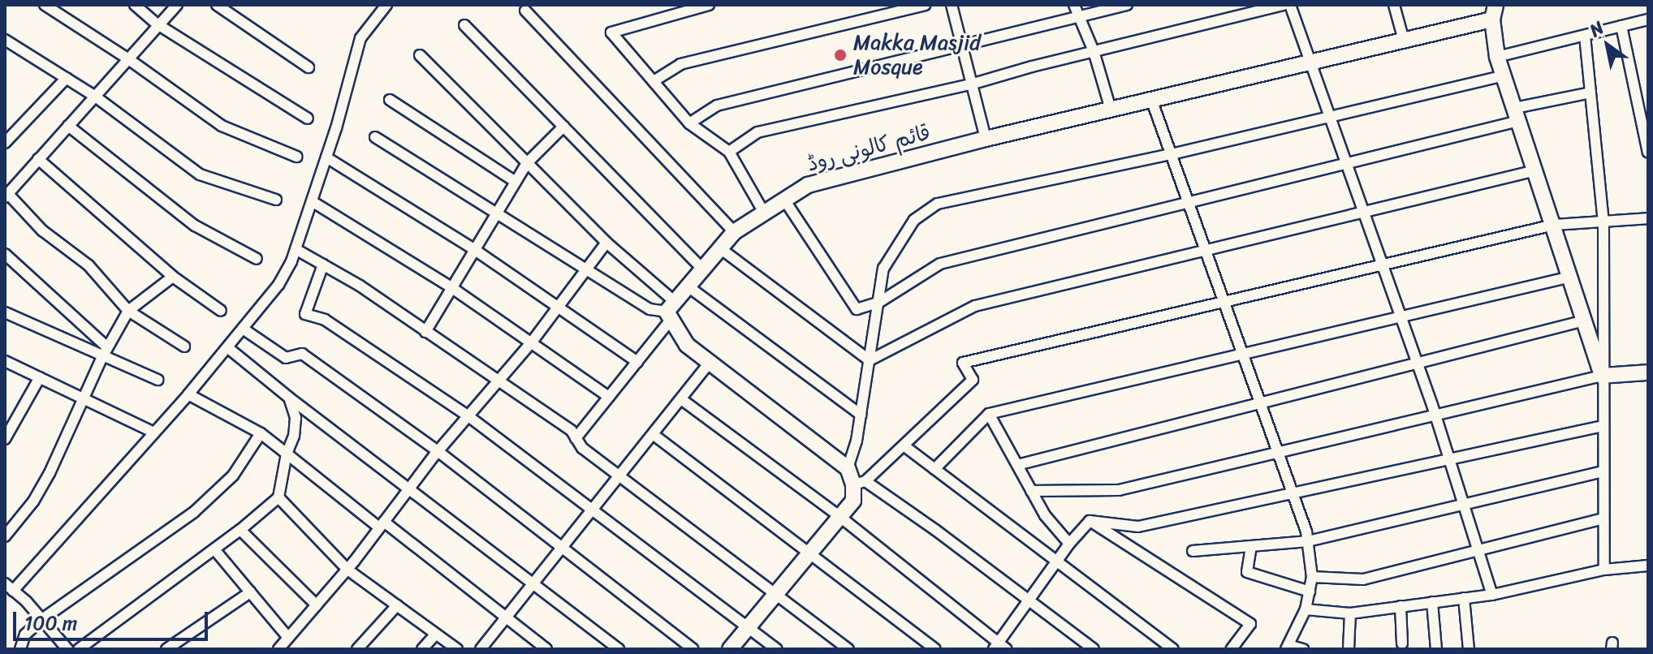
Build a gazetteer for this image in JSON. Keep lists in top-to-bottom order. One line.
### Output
{"streets":{"street":["قائم کالونی روڈ"]},"places":["Makka Masjid Mosque"],"scale_bar":"100 m","north":"top left"}
